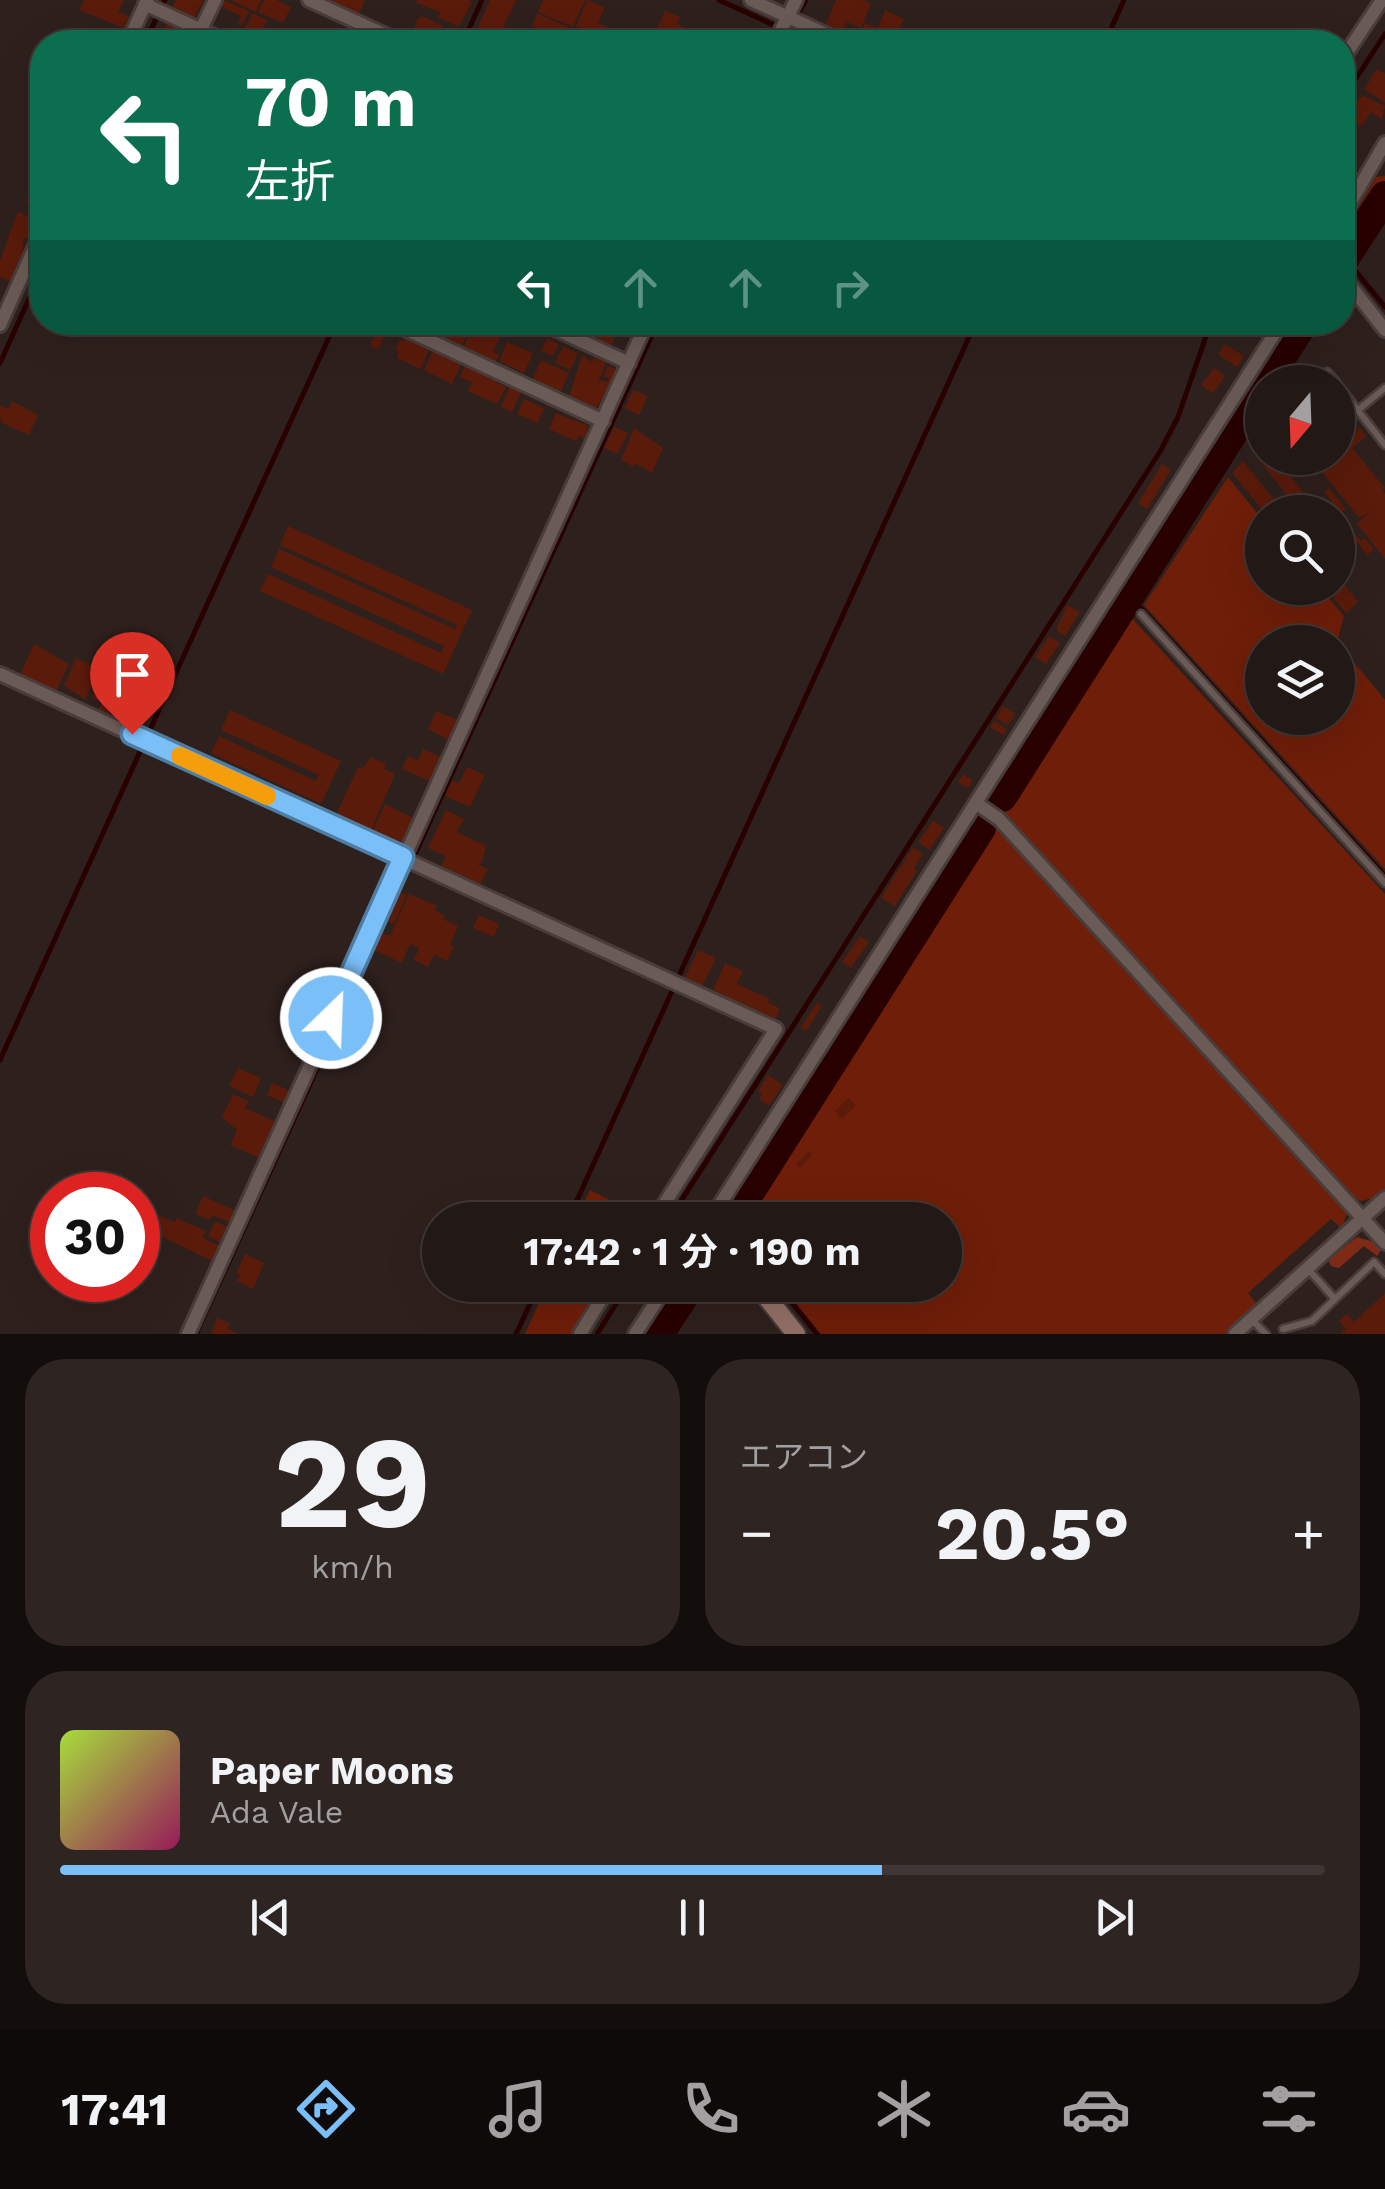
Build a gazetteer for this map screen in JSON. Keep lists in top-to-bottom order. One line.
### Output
{"north":"bottom","page":{"turn":["70 m","左折"],"limit":"30","trip":"17:42 · 1 分 · 190 m","tile":[["29","km/h"],"エアコン"],"heat":["−","20.5°","+"],"song":["Paper Moons","Ada Vale"],"tabs":"17:41"}}
